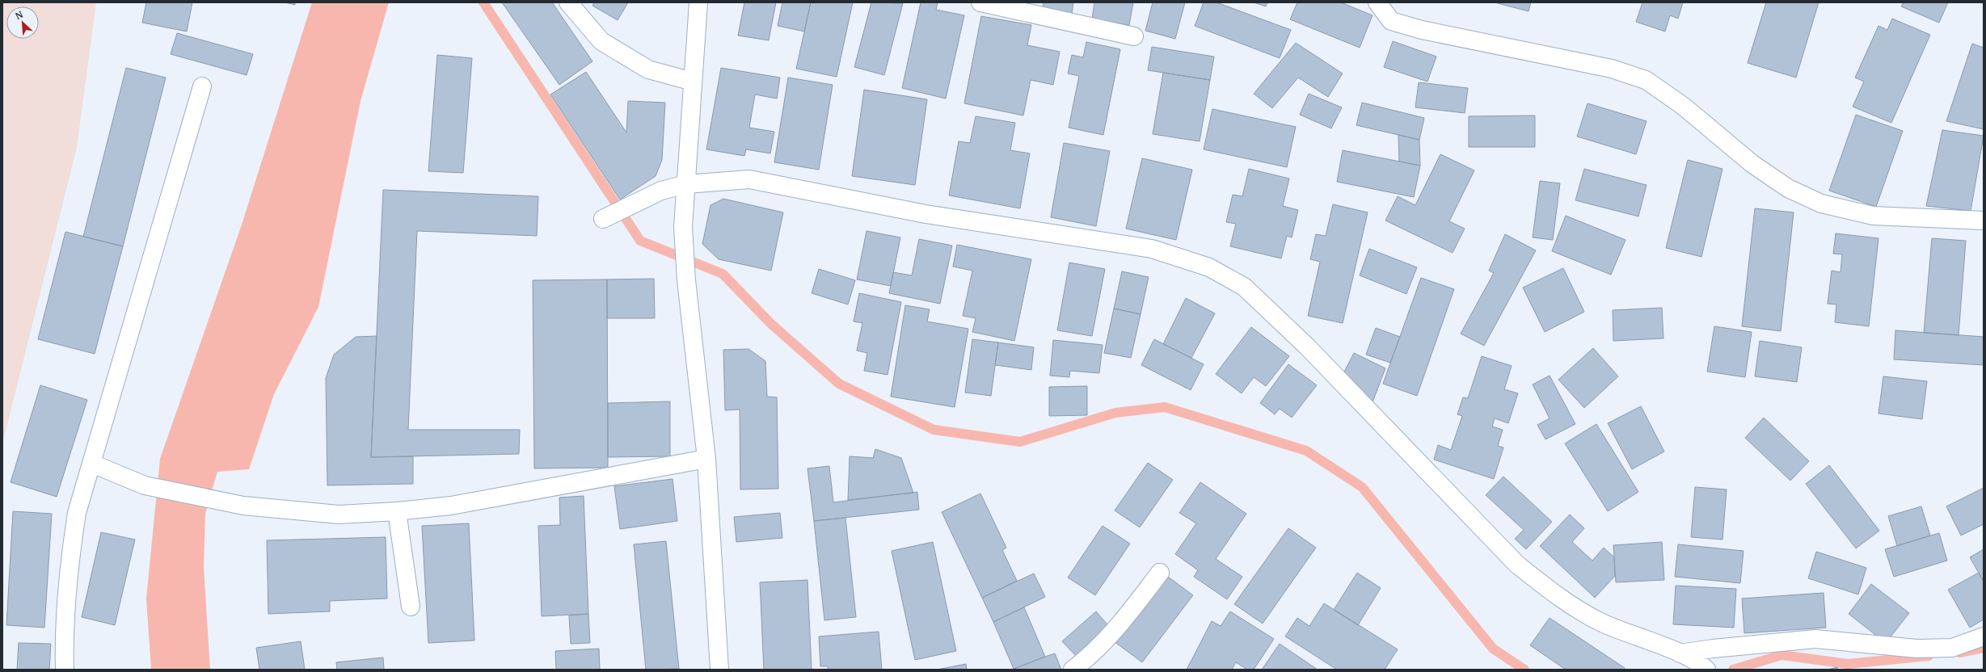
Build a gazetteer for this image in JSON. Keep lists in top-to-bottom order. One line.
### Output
{"north":"top left"}
